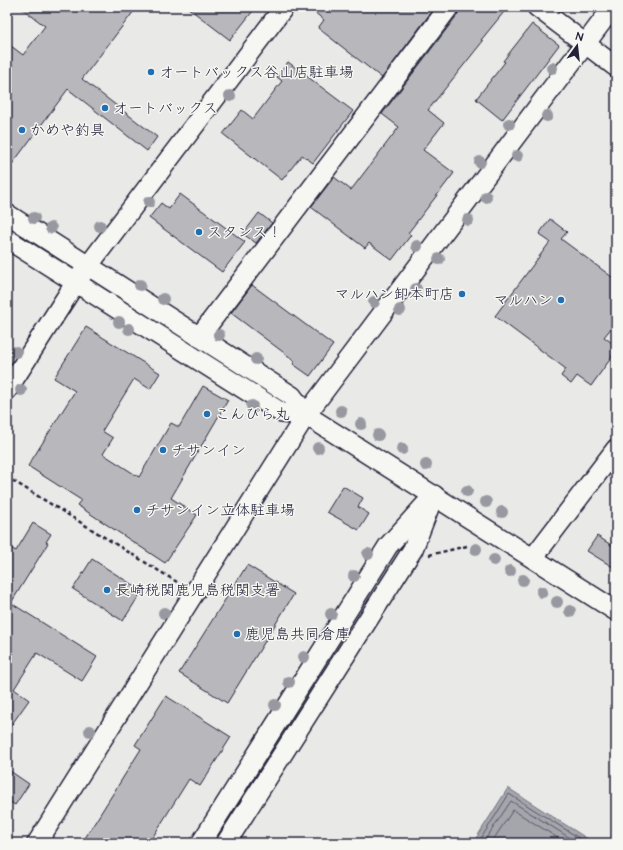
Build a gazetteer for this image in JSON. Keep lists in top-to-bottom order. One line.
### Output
{"places":["オートバックス谷山店駐車場","オートバックス","かめや釣具","スタンス！","マルハン卸本町店","マルハン","こんぴら丸","チサンイン","チサンイン立体駐車場","長崎税関鹿児島税関支署","鹿児島共同倉庫"],"north":"top"}
